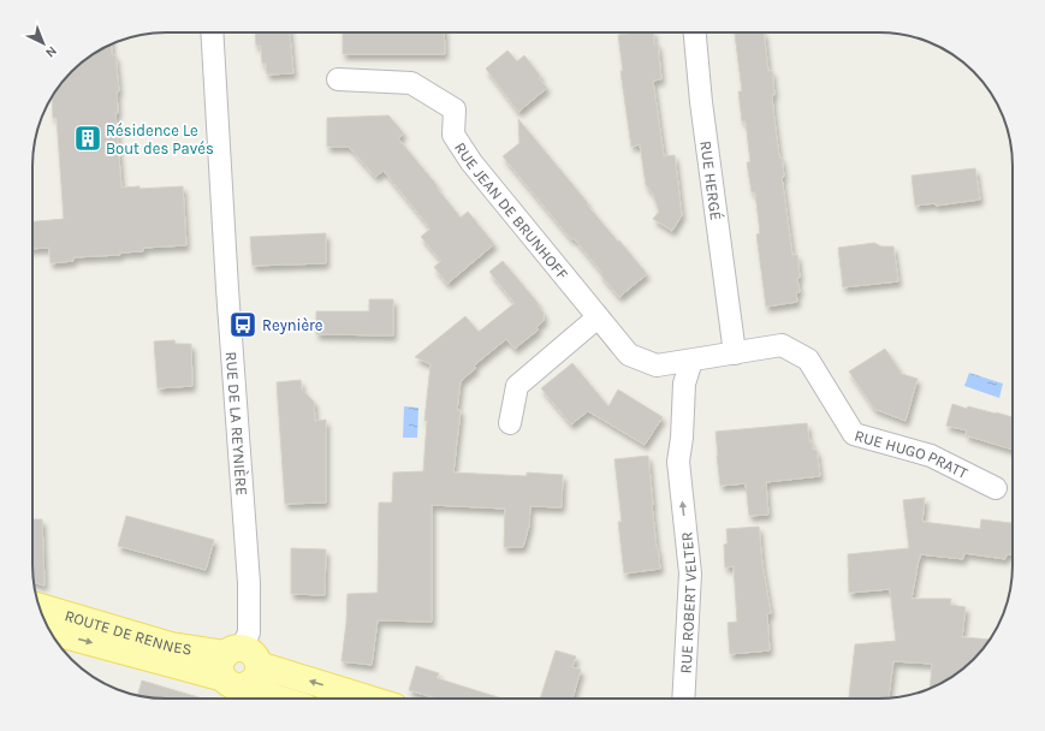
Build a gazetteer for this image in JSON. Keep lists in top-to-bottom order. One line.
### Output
{"streets":{"main road":["ROUTE DE RENNES"],"street":["RUE HERGÉ","RUE JEAN DE BRUNHOFF","RUE DE LA REYNIÈRE","RUE HUGO PRATT","RUE ROBERT VELTER"]},"crossings":[["RUE HERGÉ","RUE HUGO PRATT"],["RUE JEAN DE BRUNHOFF","RUE ROBERT VELTER"],["RUE DE LA REYNIÈRE","ROUTE DE RENNES"]],"one_way":["RUE ROBERT VELTER"],"places":{"building":["Résidence Le Bout des Pavés"],"bus stop":["Reynière"]},"north":"bottom right"}
